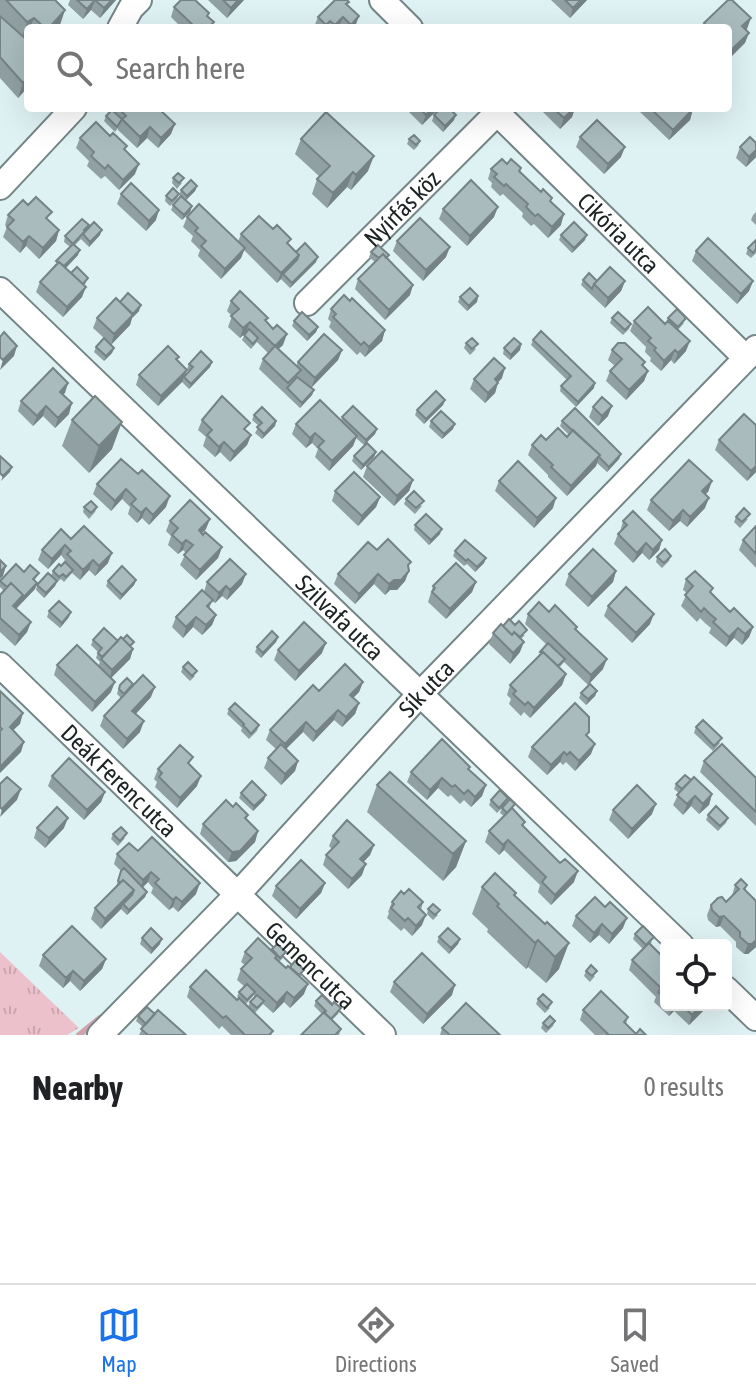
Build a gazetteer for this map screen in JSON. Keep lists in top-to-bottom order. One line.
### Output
{"streets":{"street":["Nyírfás köz","Cikória utca","Szilvafa utca","Sík utca","Deák Ferenc utca","Gemenc utca"]},"crossings":[["Cikória utca","Sík utca"],["Szilvafa utca","Sík utca"],["Sík utca","Deák Ferenc utca"],["Sík utca","Gemenc utca"],["Deák Ferenc utca","Gemenc utca"]],"page":{"search":"Search here","heading":["Nearby","0 results"],"nav":["Map","Directions","Saved"]}}
